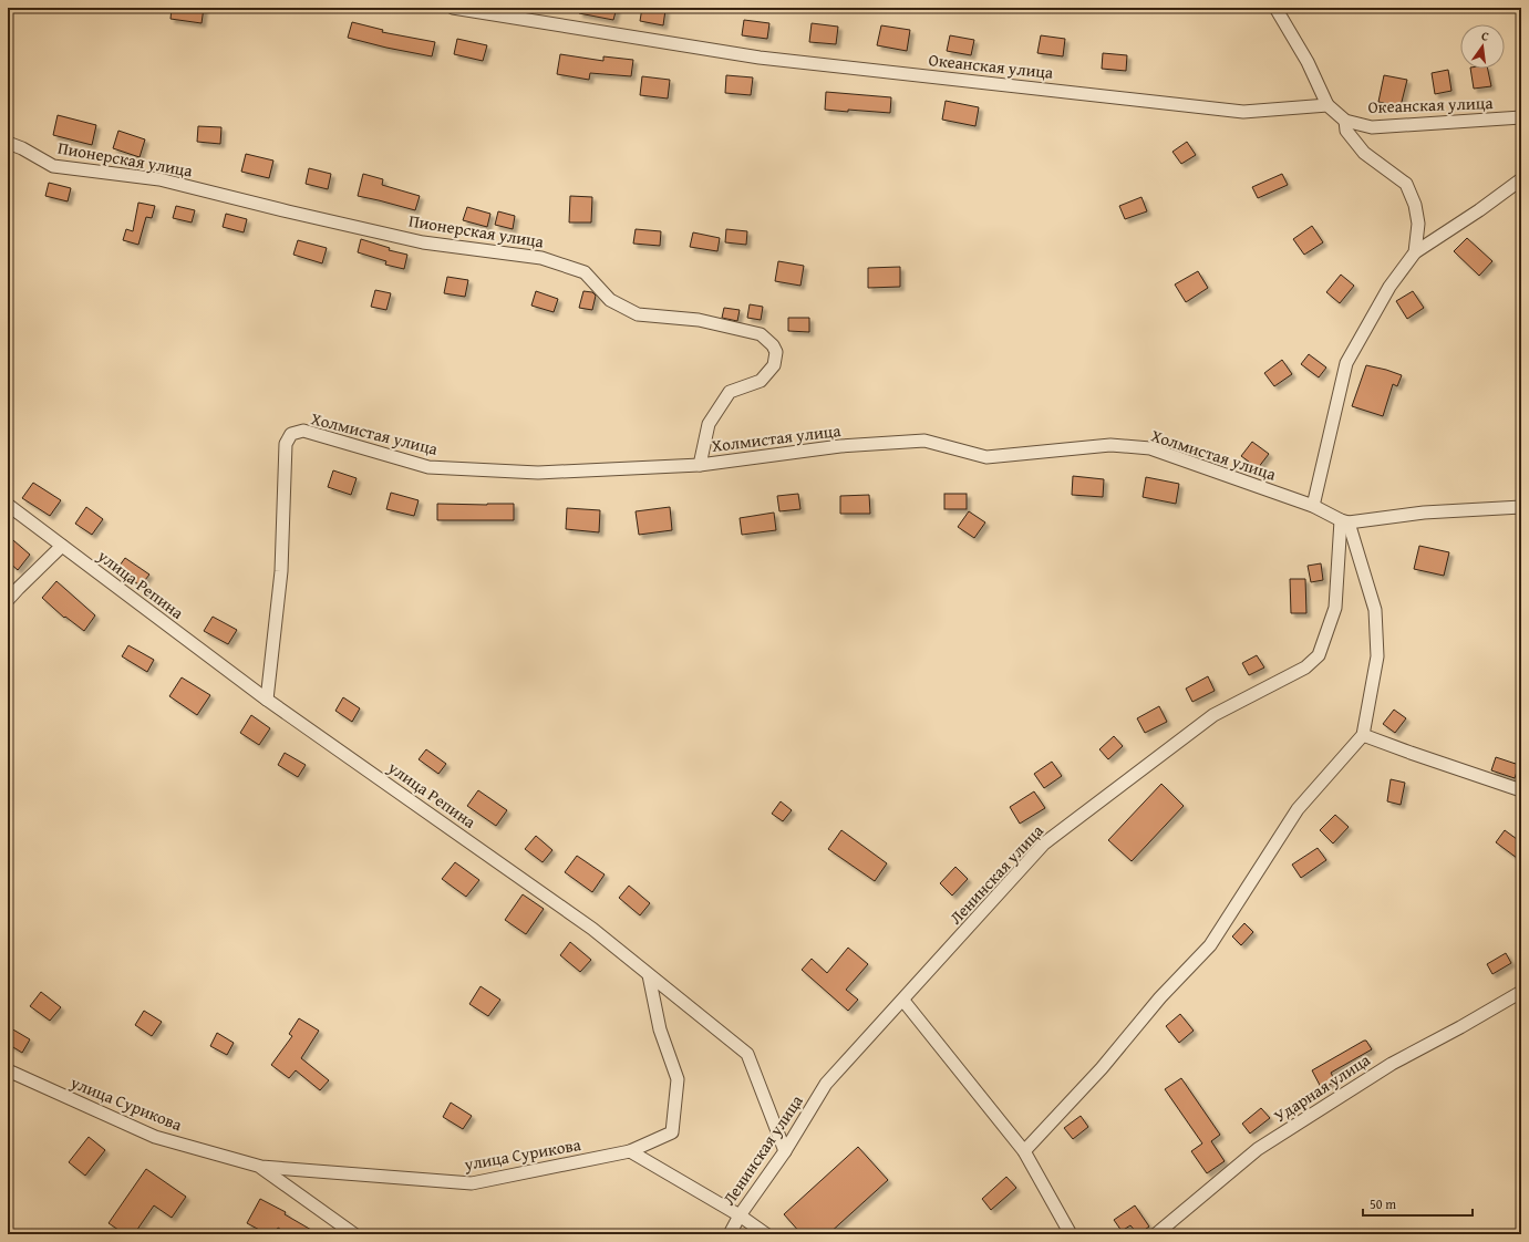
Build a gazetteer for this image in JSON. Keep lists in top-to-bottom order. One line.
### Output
{"streets":{"street":["Океанская улица","Пионерская улица","Холмистая улица","улица Репина","Ленинская улица","Ударная улица","улица Сурикова"]},"crossings":[["Пионерская улица","Холмистая улица"],["Холмистая улица","улица Репина"],["Холмистая улица","Ленинская улица"],["улица Репина","Ленинская улица"],["улица Репина","улица Сурикова"]],"scale_bar":"50 m","north":"top"}
